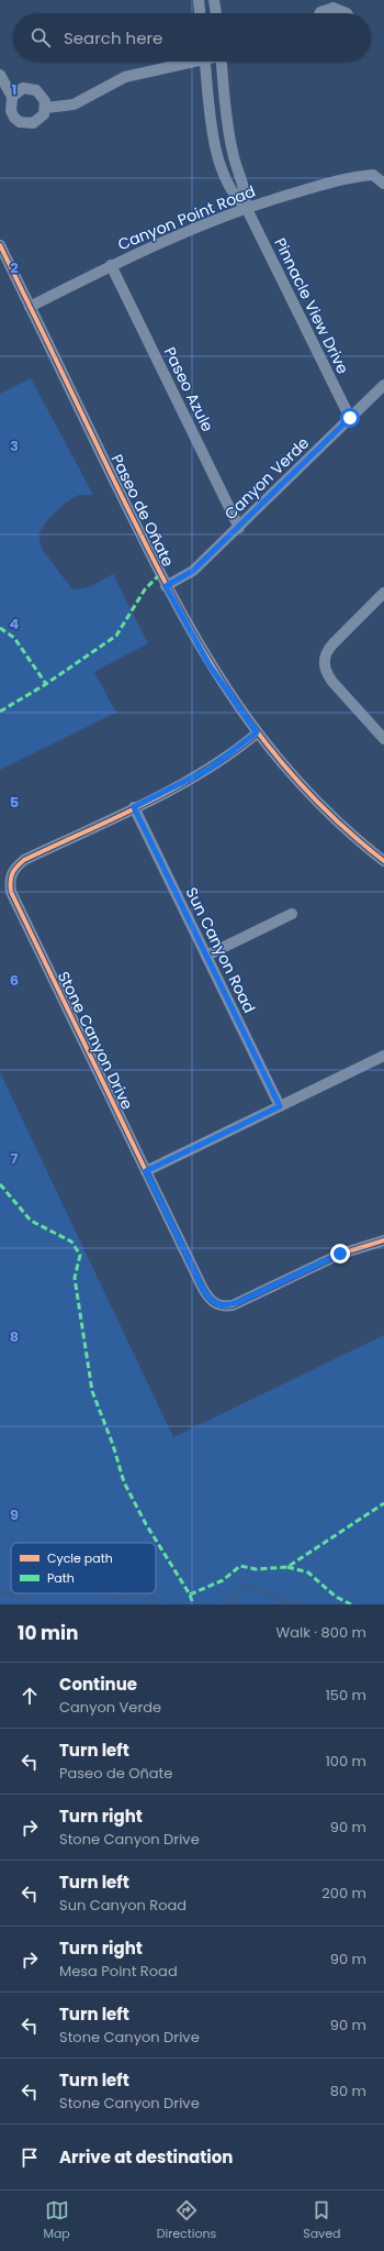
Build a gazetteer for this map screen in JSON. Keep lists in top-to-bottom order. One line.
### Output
{"streets":{"street":["Canyon Point Road","Pinnacle View Drive","Paseo Azule","Canyon Verde","Paseo de Oñate","Sun Canyon Road","Stone Canyon Drive"]},"crossings":[["Canyon Point Road","Pinnacle View Drive"],["Canyon Point Road","Paseo Azule"],["Canyon Point Road","Paseo de Oñate"],["Pinnacle View Drive","Canyon Verde"],["Paseo Azule","Canyon Verde"],["Canyon Verde","Paseo de Oñate"],["Paseo de Oñate","Stone Canyon Drive"],["Sun Canyon Road","Stone Canyon Drive"]],"legend":["Cycle path","Path"],"page":{"search":"Search here","heading":["10 min","Walk · 800 m"],"list":[["Continue","Canyon Verde","150 m"],["Turn left","Paseo de Oñate","100 m"],["Turn right","Stone Canyon Drive","90 m"],["Turn left","Sun Canyon Road","200 m"],["Turn right","Mesa Point Road","90 m"],["Turn left","Stone Canyon Drive","90 m"],["Turn left","Stone Canyon Drive","80 m"],"Arrive at destination"],"nav":["Map","Directions","Saved"]},"grid":{"rows":["1","2","3","4","5","6","7","8","9"]}}
